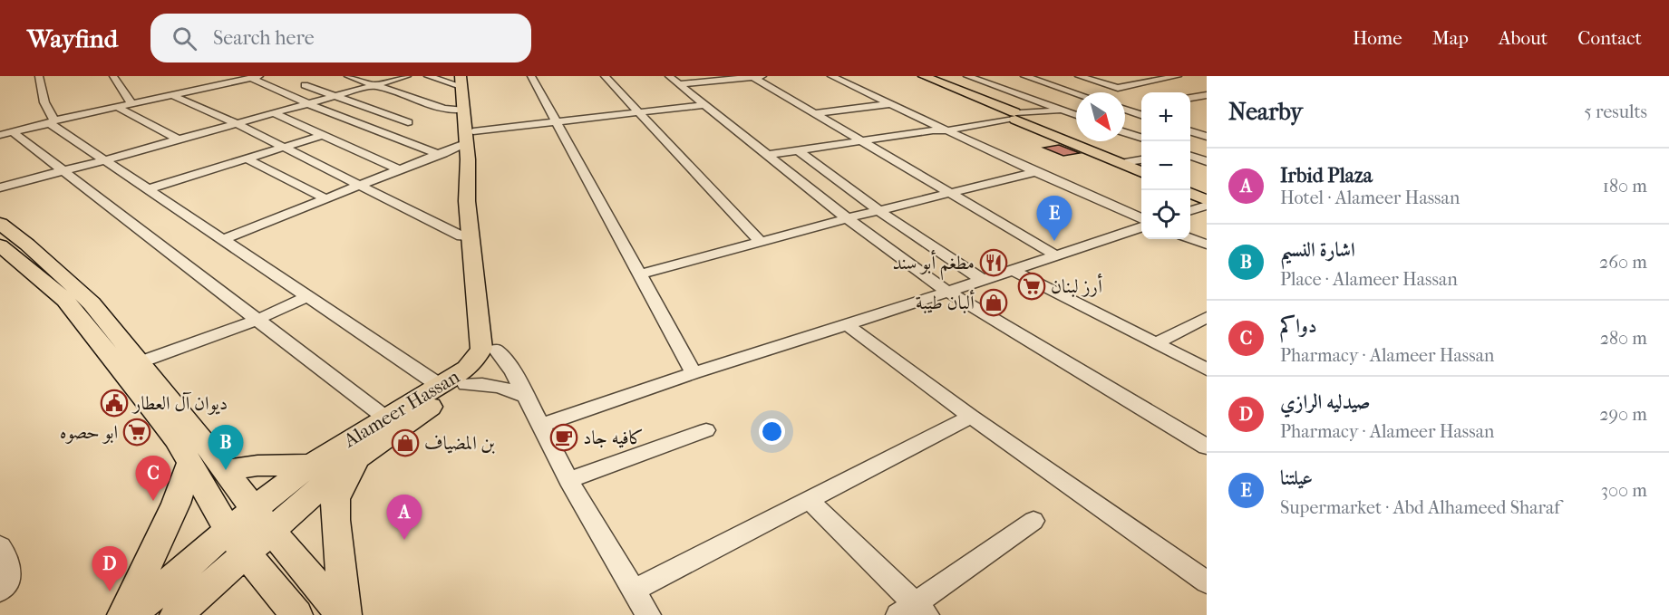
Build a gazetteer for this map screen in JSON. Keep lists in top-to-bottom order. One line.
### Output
{"streets":{"main road":["Alameer Hassan"]},"places":{"restaurant":["مطغم أبو سند"],"supermarket":["أرز لبنان","ابو حصوه"],"shop":["ألبان طيبة","بن المضياف"],"public building":["ديوان آل العطار"],"cafe":["كافيه جاد"]},"north":"bottom right","page":{"header":"Wayfind","search":"Search here","nav":["Home","Map","About","Contact"],"heading":["Nearby","5 results"],"map_buttons":["+","−"],"list":[{"mark":"A","name":"Irbid Plaza","note":"Hotel · Alameer Hassan","value":"180 m"},{"mark":"B","name":"اشارة النسيم","note":"Place · Alameer Hassan","value":"260 m"},{"mark":"C","name":"دواكم","note":"Pharmacy · Alameer Hassan","value":"280 m"},{"mark":"D","name":"صيدليه الرازي","note":"Pharmacy · Alameer Hassan","value":"290 m"},{"mark":"E","name":"عيلتنا","note":"Supermarket · Abd Alhameed Sharaf","value":"300 m"}],"pins":["E","B","C","A","D"]}}
